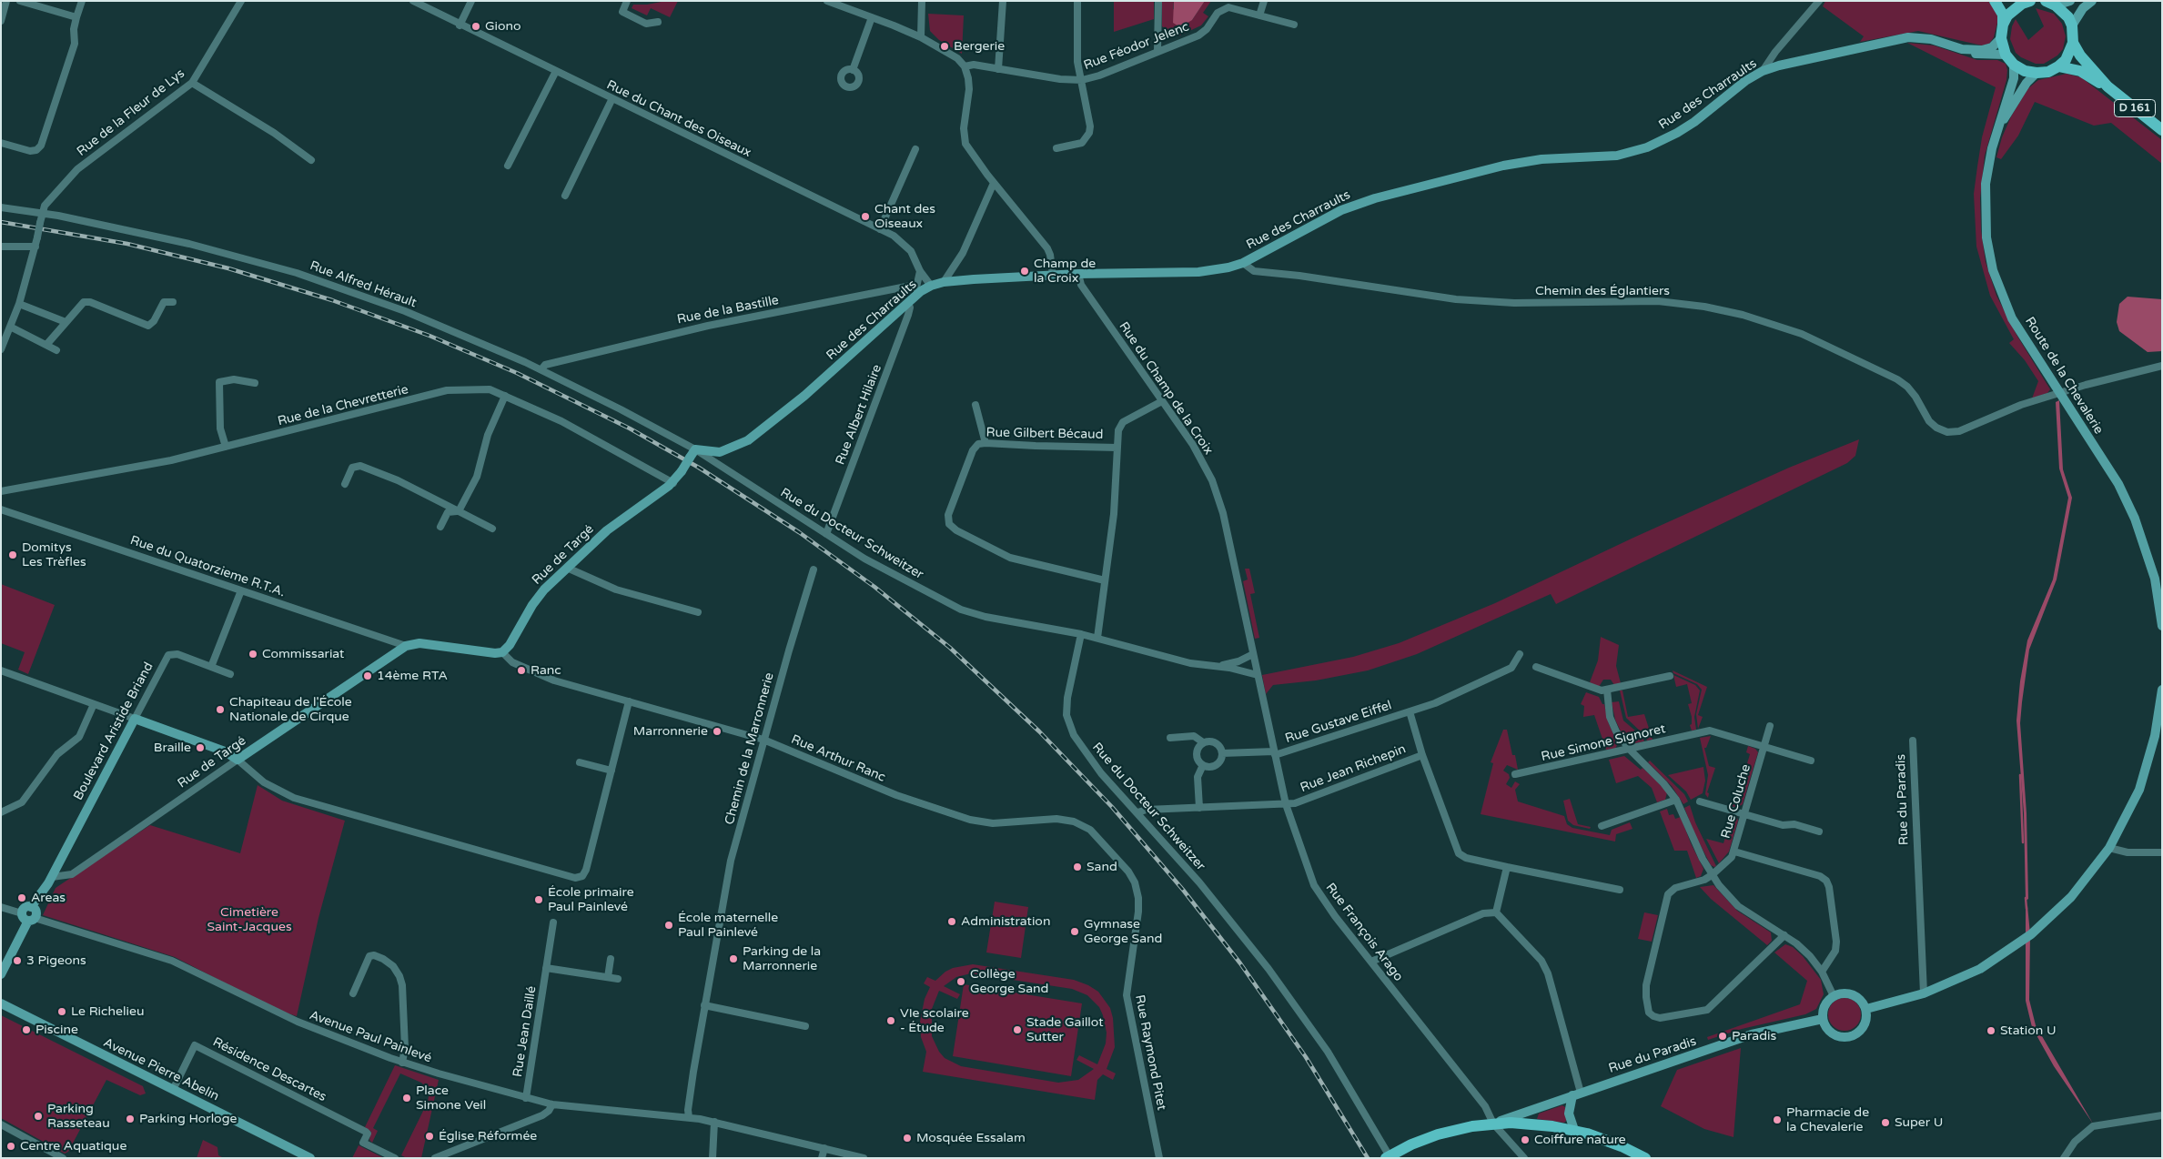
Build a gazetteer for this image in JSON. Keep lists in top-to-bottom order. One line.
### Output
{"streets":{"main road":["D 161"],"street":["Rue Féodor Jelenc","Rue des Charraults","Rue de la Fleur de Lys","Rue du Chant des Oiseaux","Rue Alfred Hérault","Chemin des Églantiers","Rue de la Bastille","Route de la Chevalerie","Rue du Champ de la Croix","Rue de la Chevretterie","Rue Albert Hilaire","Rue Gilbert Bécaud","Rue du Docteur Schweitzer","Rue de Targé","Rue du Quatorzieme R.T.A.","Rue Gustave Eiffel","Boulevard Aristide Briand","Rue Simone Signoret","Chemin de la Marronnerie","Rue Arthur Ranc","Rue Jean Richepin","Rue du Paradis","Rue Coluche","Rue François Arago","Rue Jean Daillé","Avenue Paul Painlevé","Rue Raymond Pitet","Avenue Pierre Abelin","Résidence Descartes"]},"crossings":[["Rue des Charraults","Rue du Chant des Oiseaux"],["Rue des Charraults","Rue Alfred Hérault"],["Rue des Charraults","Chemin des Églantiers"],["Rue des Charraults","Rue de la Bastille"],["Rue des Charraults","Rue du Champ de la Croix"],["Rue des Charraults","Rue Albert Hilaire"],["Rue des Charraults","Rue du Docteur Schweitzer"],["Rue des Charraults","Rue de Targé"],["Rue de la Fleur de Lys","Rue Alfred Hérault"],["Rue Alfred Hérault","Rue de la Bastille"],["Rue Alfred Hérault","Rue du Docteur Schweitzer"],["Rue Alfred Hérault","Rue de Targé"],["Chemin des Églantiers","Route de la Chevalerie"],["Rue du Champ de la Croix","Rue Gilbert Bécaud"],["Rue du Champ de la Croix","Rue François Arago"],["Rue de la Chevretterie","Rue de Targé"],["Rue Albert Hilaire","Rue du Docteur Schweitzer"],["Rue du Docteur Schweitzer","Rue de Targé"],["Rue du Docteur Schweitzer","Rue Jean Richepin"],["Rue de Targé","Rue du Quatorzieme R.T.A."],["Rue de Targé","Boulevard Aristide Briand"],["Rue de Targé","Rue Arthur Ranc"],["Rue Gustave Eiffel","Rue Jean Richepin"],["Rue Gustave Eiffel","Rue François Arago"],["Boulevard Aristide Briand","Avenue Paul Painlevé"],["Rue Simone Signoret","Rue Coluche"],["Chemin de la Marronnerie","Rue Arthur Ranc"],["Chemin de la Marronnerie","Avenue Paul Painlevé"],["Rue Arthur Ranc","Rue Raymond Pitet"],["Rue Jean Richepin","Rue François Arago"],["Rue du Paradis","Rue François Arago"],["Rue Jean Daillé","Avenue Paul Painlevé"],["Avenue Pierre Abelin","Résidence Descartes"]],"parks":["Cimetière Saint-Jacques"],"places":["Giono","Bergerie","Chant des Oiseaux","Champ de la Croix","Domitys Les Trèfles","Commissariat","Ranc","14ème RTA","Chapiteau de l'École Nationale de Cirque","Marronnerie","Braille","Sand","Areas","École primaire Paul Painlevé","Administration","École maternelle Paul Painlevé","Gymnase George Sand","Parking de la Marronnerie","3 Pigeons","Collège George Sand","Le Richelieu","VIe scolaire - Étude","Piscine","Stade Gaillot Sutter","Station U","Paradis","Place Simone Veil","Parking Rasseteau","Parking Horloge","Pharmacie de la Chevalerie","Super U","Église Réformée","Mosquée Essalam","Coiffure nature","Centre Aquatique"]}
